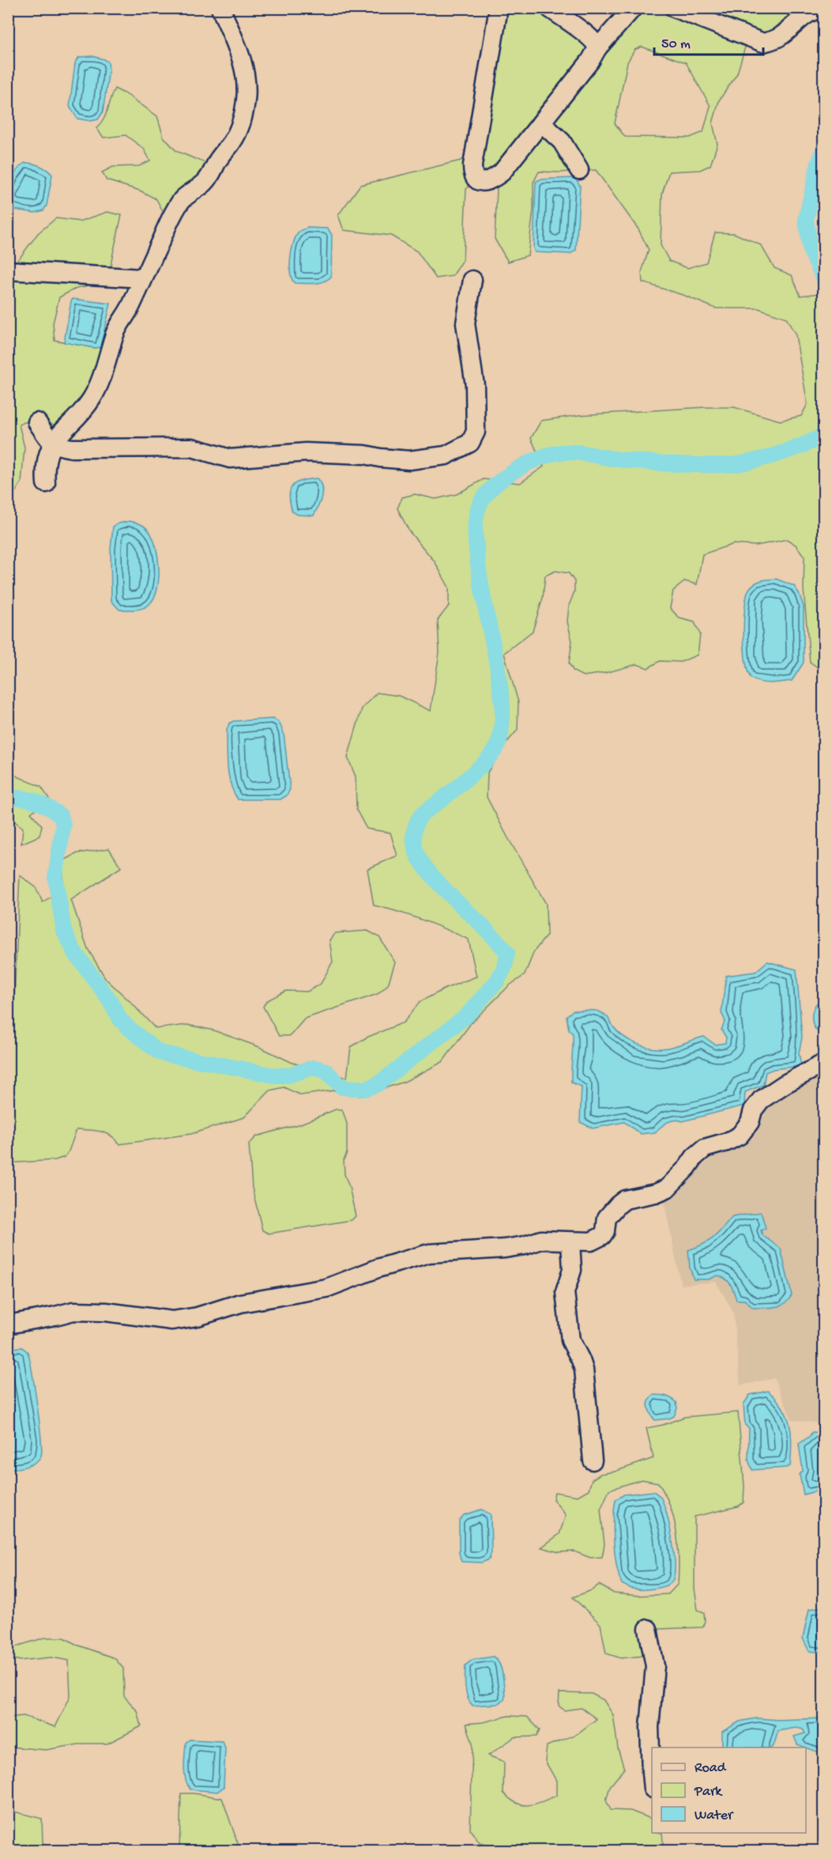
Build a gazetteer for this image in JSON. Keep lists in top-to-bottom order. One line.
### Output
{"legend":["Road","Park","Water"],"scale_bar":"50 m"}
